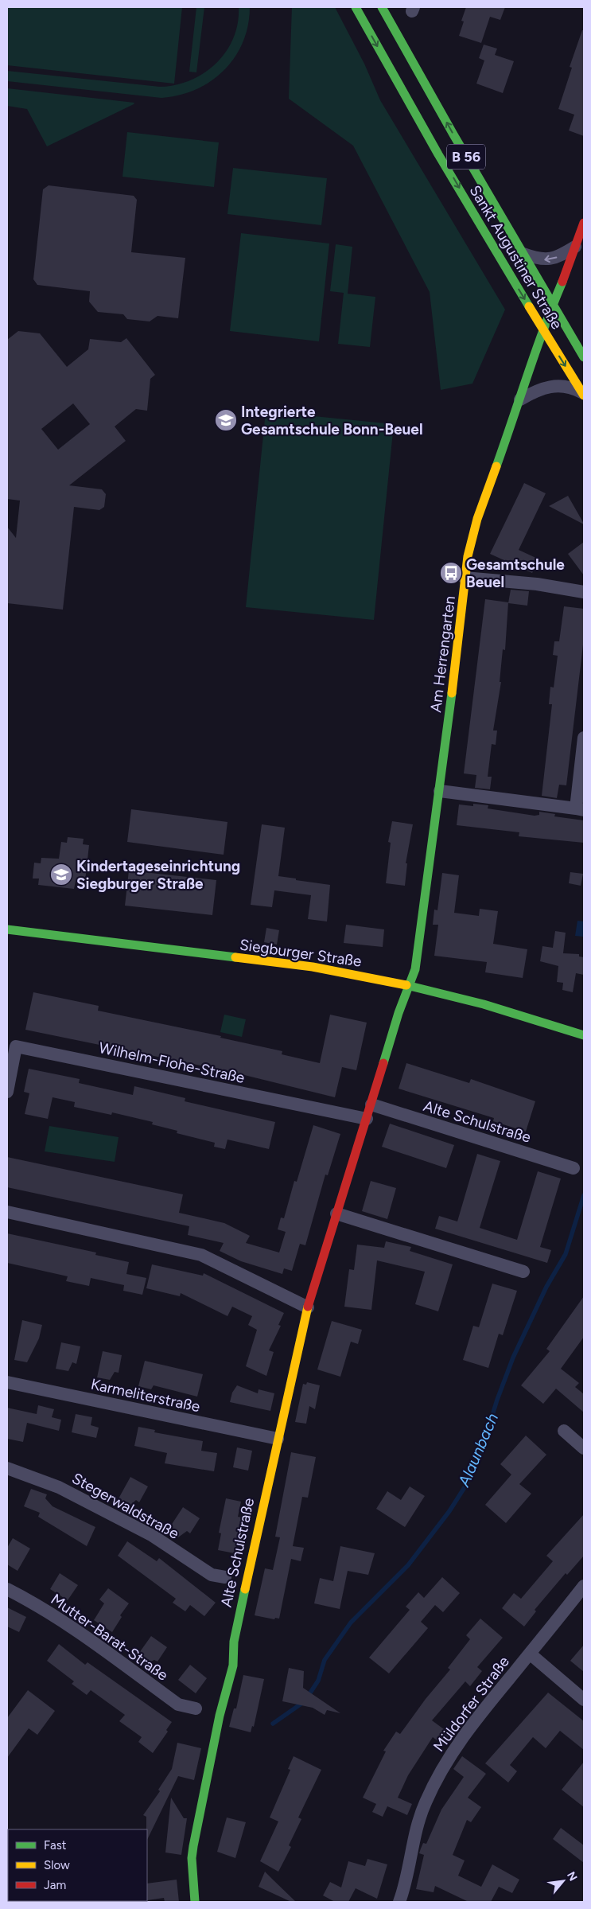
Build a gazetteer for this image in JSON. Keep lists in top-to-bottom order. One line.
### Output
{"streets":{"street":["B 56","Sankt Augustiner Straße","Am Herrengarten","Siegburger Straße","Wilhelm-Flohe-Straße","Alte Schulstraße","Karmeliterstraße","Stegerwaldstraße","Mutter-Barat-Straße","Müldorfer Straße"]},"crossings":[["B 56","Sankt Augustiner Straße"],["B 56","Am Herrengarten"],["Sankt Augustiner Straße","Am Herrengarten"],["Am Herrengarten","Siegburger Straße"],["Am Herrengarten","Alte Schulstraße"],["Siegburger Straße","Alte Schulstraße"],["Wilhelm-Flohe-Straße","Alte Schulstraße"],["Alte Schulstraße","Karmeliterstraße"]],"water":["Alaunbach"],"places":{"school or university":["Integrierte Gesamtschule Bonn-Beuel","Kindertageseinrichtung Siegburger Straße"],"bus stop":["Gesamtschule Beuel"]},"legend":["Fast","Slow","Jam"],"north":"top right"}
